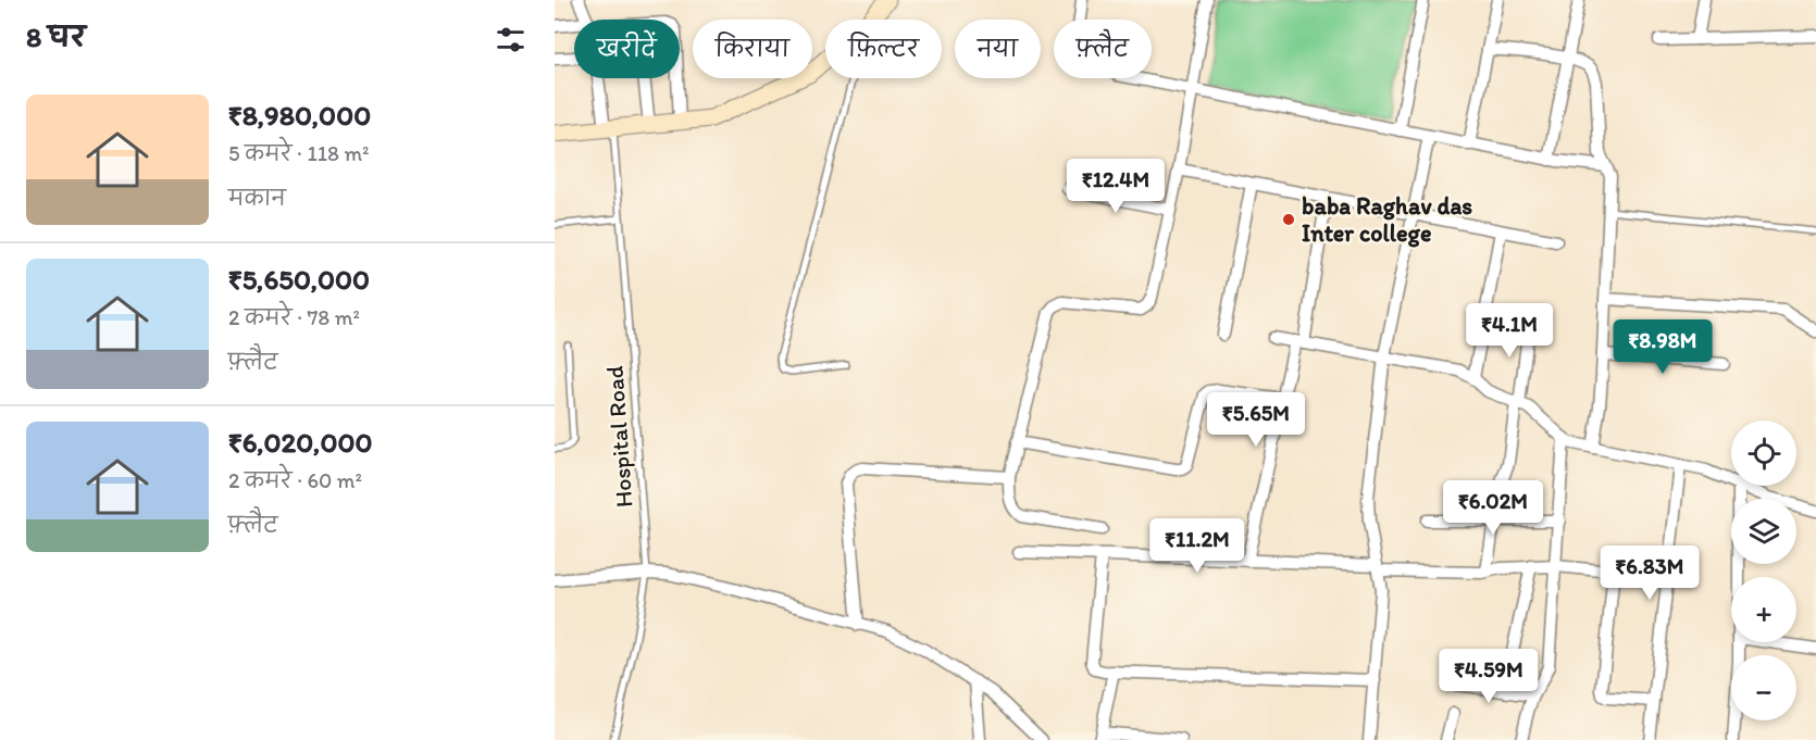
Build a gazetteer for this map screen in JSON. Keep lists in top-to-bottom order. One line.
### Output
{"streets":{"lane":["Hospital Road"]},"places":["baba Raghav das Inter college"],"page":{"heading":"8 घर","chip":["खरीदें","किराया","फ़िल्टर","नया","फ़्लैट"],"list":[{"name":"₹8,980,000","note":"5 कमरे · 118 m² · मकान"},{"name":"₹5,650,000","note":"2 कमरे · 78 m² · फ़्लैट"},{"name":"₹6,020,000","note":"2 कमरे · 60 m² · फ़्लैट"}],"price":["₹12.4M","₹4.1M","₹8.98M","₹5.65M","₹6.02M","₹11.2M","₹6.83M","₹4.59M"],"map_buttons":["+","−"]}}
